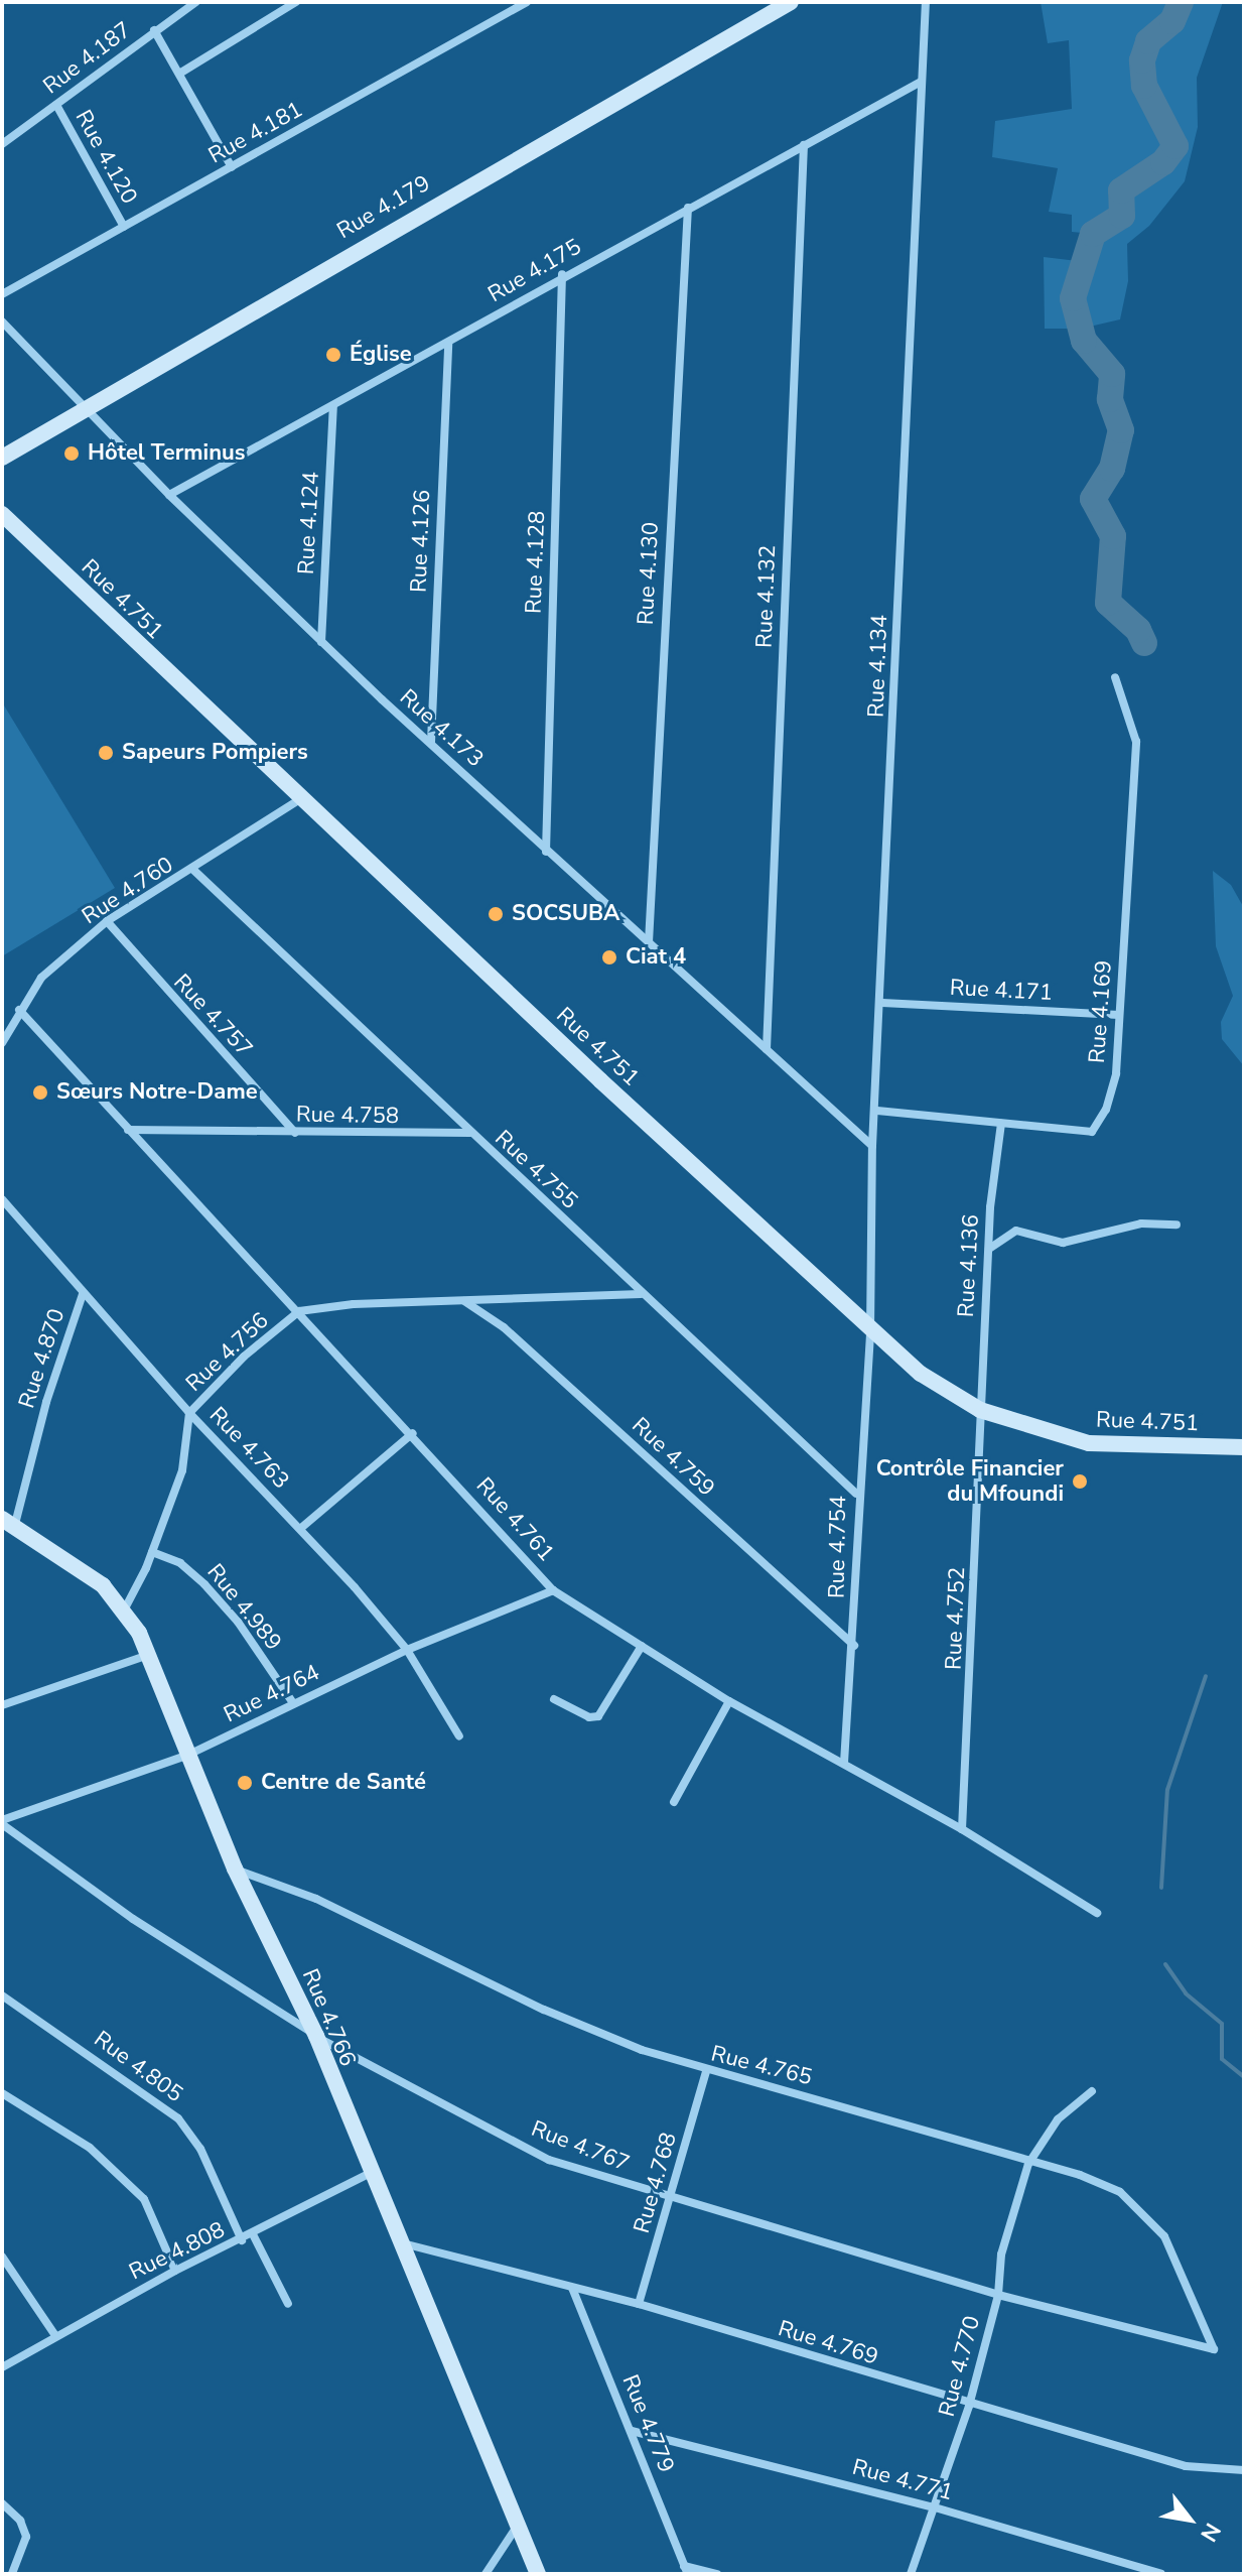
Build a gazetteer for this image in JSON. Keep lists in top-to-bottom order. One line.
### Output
{"streets":{"street":["Rue 4.187","Rue 4.181","Rue 4.120","Rue 4.179","Rue 4.175","Rue 4.124","Rue 4.126","Rue 4.128","Rue 4.130","Rue 4.132","Rue 4.751","Rue 4.134","Rue 4.173","Rue 4.760","Rue 4.171","Rue 4.169","Rue 4.757","Rue 4.758","Rue 4.755","Rue 4.136","Rue 4.756","Rue 4.870","Rue 4.763","Rue 4.759","Rue 4.761","Rue 4.754","Rue 4.989","Rue 4.752","Rue 4.764","Rue 4.766","Rue 4.765","Rue 4.805","Rue 4.767","Rue 4.768","Rue 4.808","Rue 4.769","Rue 4.770","Rue 4.779","Rue 4.771"]},"crossings":[["Rue 4.187","Rue 4.120"],["Rue 4.181","Rue 4.120"],["Rue 4.179","Rue 4.173"],["Rue 4.175","Rue 4.124"],["Rue 4.175","Rue 4.126"],["Rue 4.175","Rue 4.128"],["Rue 4.175","Rue 4.130"],["Rue 4.175","Rue 4.132"],["Rue 4.175","Rue 4.134"],["Rue 4.175","Rue 4.173"],["Rue 4.124","Rue 4.173"],["Rue 4.126","Rue 4.173"],["Rue 4.128","Rue 4.173"],["Rue 4.130","Rue 4.173"],["Rue 4.132","Rue 4.173"],["Rue 4.751","Rue 4.134"],["Rue 4.751","Rue 4.760"],["Rue 4.751","Rue 4.136"],["Rue 4.751","Rue 4.754"],["Rue 4.751","Rue 4.752"],["Rue 4.134","Rue 4.173"],["Rue 4.134","Rue 4.171"],["Rue 4.134","Rue 4.169"],["Rue 4.134","Rue 4.754"],["Rue 4.760","Rue 4.757"],["Rue 4.760","Rue 4.755"],["Rue 4.760","Rue 4.761"],["Rue 4.171","Rue 4.169"],["Rue 4.169","Rue 4.136"],["Rue 4.757","Rue 4.758"],["Rue 4.758","Rue 4.755"],["Rue 4.758","Rue 4.761"],["Rue 4.755","Rue 4.756"],["Rue 4.755","Rue 4.754"],["Rue 4.136","Rue 4.752"],["Rue 4.756","Rue 4.763"],["Rue 4.756","Rue 4.759"],["Rue 4.756","Rue 4.761"],["Rue 4.756","Rue 4.989"],["Rue 4.756","Rue 4.766"],["Rue 4.870","Rue 4.763"],["Rue 4.870","Rue 4.766"],["Rue 4.763","Rue 4.764"],["Rue 4.759","Rue 4.754"],["Rue 4.761","Rue 4.754"],["Rue 4.761","Rue 4.752"],["Rue 4.761","Rue 4.764"],["Rue 4.989","Rue 4.764"],["Rue 4.764","Rue 4.766"],["Rue 4.764","Rue 4.767"],["Rue 4.766","Rue 4.765"],["Rue 4.766","Rue 4.767"],["Rue 4.766","Rue 4.808"],["Rue 4.766","Rue 4.769"],["Rue 4.765","Rue 4.767"],["Rue 4.765","Rue 4.768"],["Rue 4.765","Rue 4.770"],["Rue 4.805","Rue 4.808"],["Rue 4.767","Rue 4.768"],["Rue 4.767","Rue 4.770"],["Rue 4.768","Rue 4.769"],["Rue 4.769","Rue 4.770"],["Rue 4.769","Rue 4.779"],["Rue 4.770","Rue 4.771"],["Rue 4.779","Rue 4.771"]],"places":["Église","Hôtel Terminus","Sapeurs Pompiers","SOCSUBA","Ciat 4","Sœurs Notre-Dame","Contrôle Financier du Mfoundi","Centre de Santé"],"north":"bottom right"}
